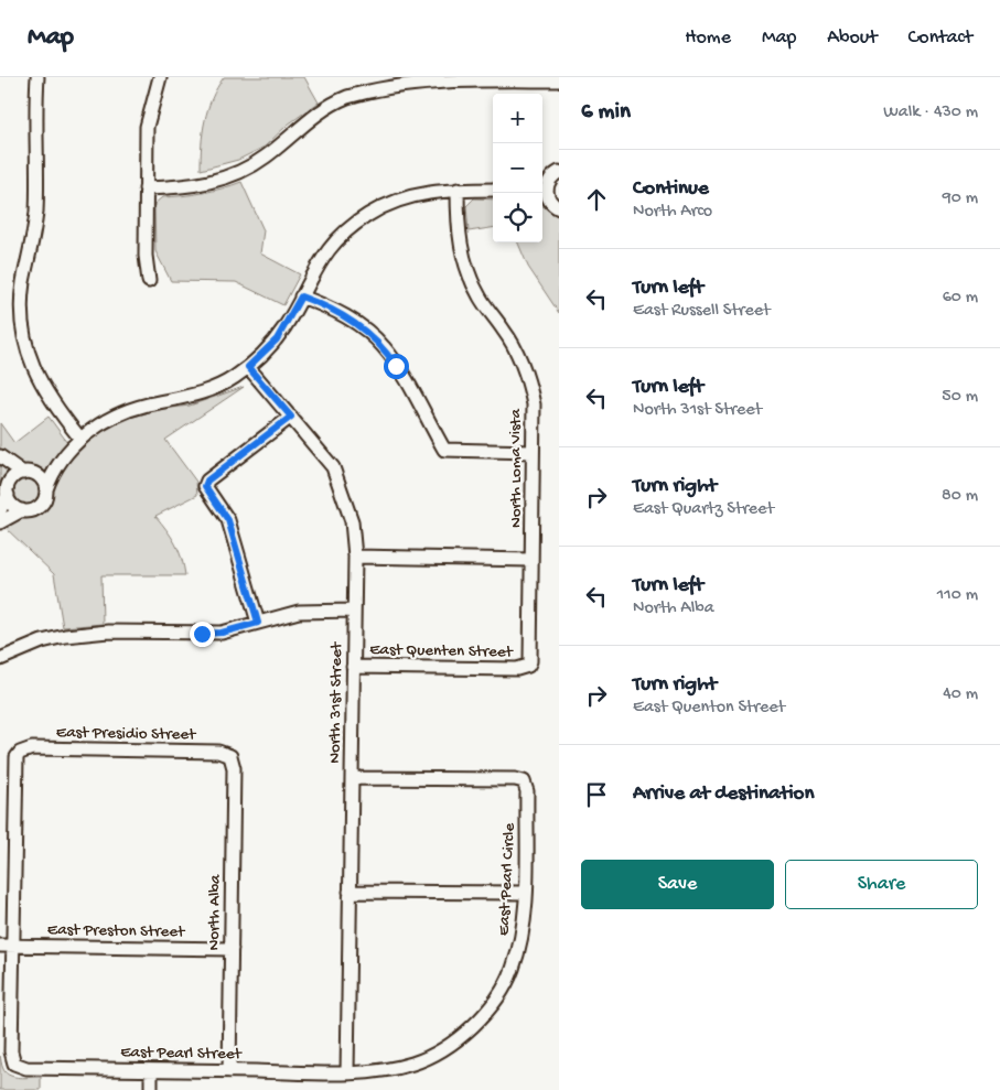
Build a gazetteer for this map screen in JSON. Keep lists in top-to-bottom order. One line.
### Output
{"streets":{"street":["North Loma Vista","East Quenten Street","North 31st Street","East Presidio Street","East Pearl Circle","North Alba","East Preston Street","East Pearl Street"]},"crossings":[["North Loma Vista","East Quenten Street"],["East Quenten Street","North 31st Street"],["North 31st Street","East Pearl Circle"],["North 31st Street","East Pearl Street"],["East Presidio Street","North Alba"],["East Presidio Street","East Preston Street"],["East Presidio Street","East Pearl Street"],["East Pearl Circle","East Pearl Street"],["North Alba","East Preston Street"],["North Alba","East Pearl Street"],["East Preston Street","East Pearl Street"]],"page":{"header":"Map","nav":["Home","Map","About","Contact"],"heading":["6 min","Walk · 430 m"],"map_buttons":["+","−"],"list":[["Continue","North Arco","90 m"],["Turn left","East Russell Street","60 m"],["Turn left","North 31st Street","50 m"],["Turn right","East Quartz Street","80 m"],["Turn left","North Alba","110 m"],["Turn right","East Quenton Street","40 m"],"Arrive at destination"],"buttons":["Save","Share"]}}
